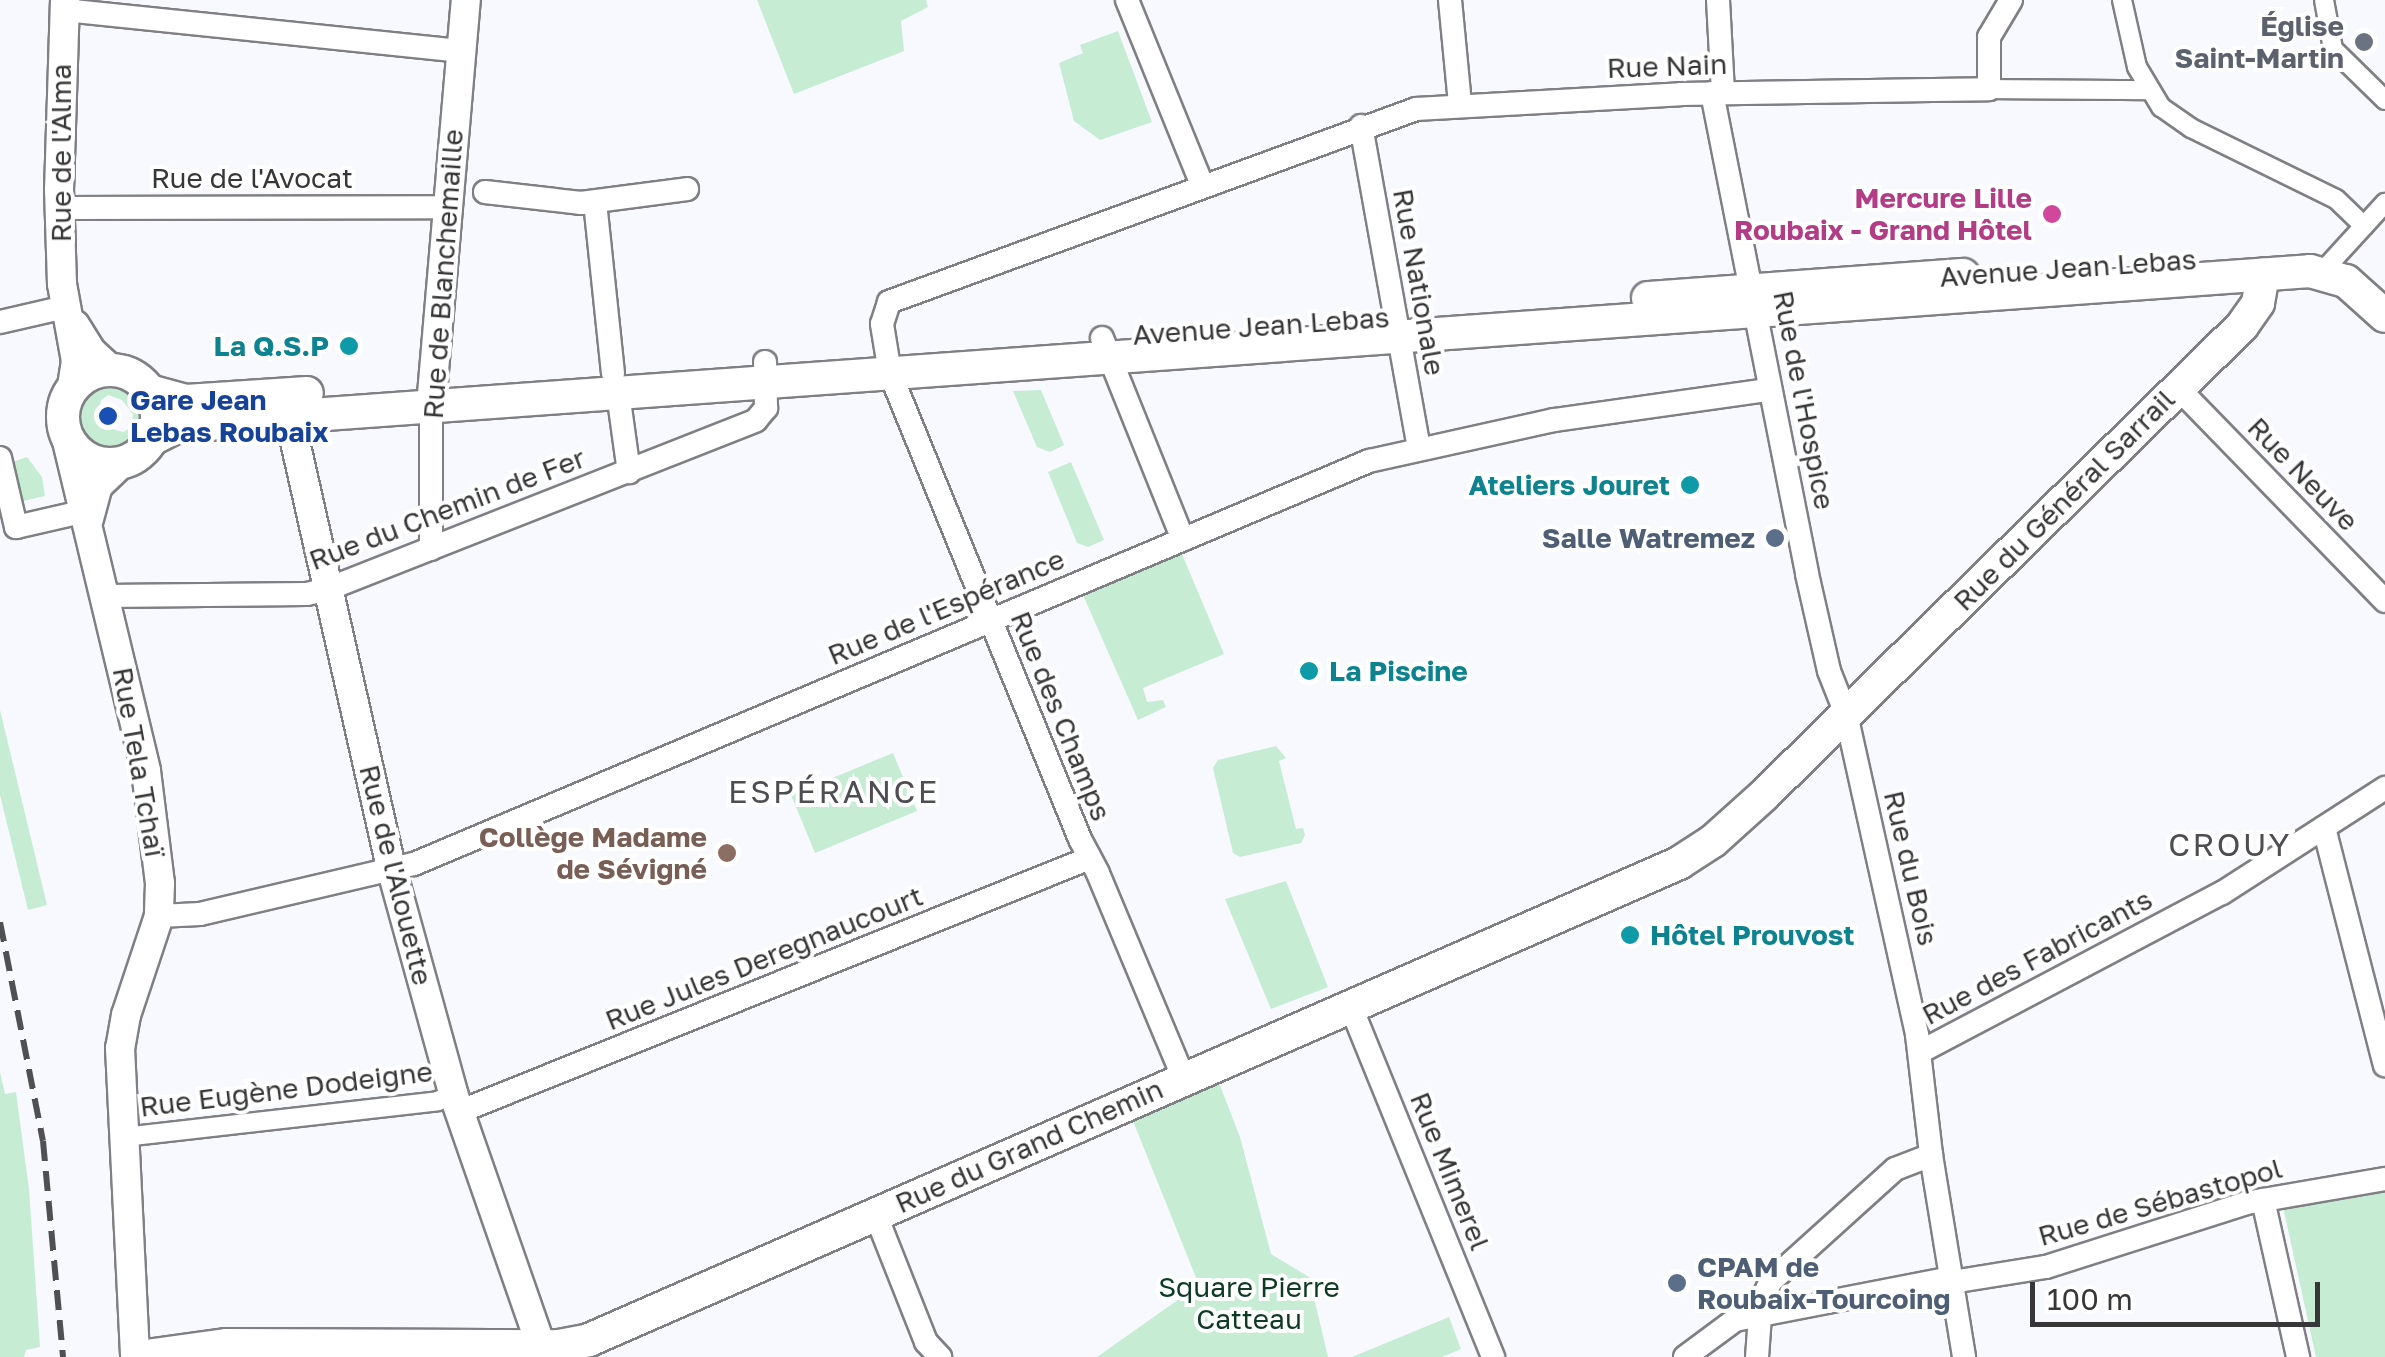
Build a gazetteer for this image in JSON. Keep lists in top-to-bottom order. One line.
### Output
{"streets":{"main road":["Avenue Jean Lebas","Rue du Général Sarrail","Rue du Grand Chemin"],"street":["Rue Nain","Rue de l'Alma","Rue de l'Avocat","Rue de Blanchemaille","Rue Nationale","Rue de l'Hospice","Rue Neuve","Rue du Chemin de Fer","Rue de l'Espérance","Rue des Champs","Rue Tela Tchaï","Rue du Bois","Rue de l'Alouette","Rue des Fabricants","Rue Jules Deregnaucourt","Rue Eugène Dodeigne","Rue Mimerel","Rue de Sébastopol"]},"crossings":[["Rue Nain","Avenue Jean Lebas"],["Rue Nain","Rue Nationale"],["Rue Nain","Rue de l'Hospice"],["Rue Nain","Rue des Champs"],["Rue de l'Alma","Rue de l'Avocat"],["Rue de l'Alma","Avenue Jean Lebas"],["Rue de l'Alma","Rue Tela Tchaï"],["Rue de l'Avocat","Rue de Blanchemaille"],["Avenue Jean Lebas","Rue de Blanchemaille"],["Avenue Jean Lebas","Rue Nationale"],["Avenue Jean Lebas","Rue de l'Hospice"],["Avenue Jean Lebas","Rue du Général Sarrail"],["Avenue Jean Lebas","Rue du Chemin de Fer"],["Avenue Jean Lebas","Rue des Champs"],["Avenue Jean Lebas","Rue Tela Tchaï"],["Avenue Jean Lebas","Rue de l'Alouette"],["Rue de Blanchemaille","Rue du Chemin de Fer"],["Rue Nationale","Rue de l'Espérance"],["Rue de l'Hospice","Rue du Général Sarrail"],["Rue de l'Hospice","Rue de l'Espérance"],["Rue de l'Hospice","Rue du Bois"],["Rue de l'Hospice","Rue du Grand Chemin"],["Rue Neuve","Rue du Général Sarrail"],["Rue du Général Sarrail","Rue du Bois"],["Rue du Général Sarrail","Rue du Grand Chemin"],["Rue du Chemin de Fer","Rue Tela Tchaï"],["Rue du Chemin de Fer","Rue de l'Alouette"],["Rue de l'Espérance","Rue des Champs"],["Rue de l'Espérance","Rue Tela Tchaï"],["Rue de l'Espérance","Rue de l'Alouette"],["Rue des Champs","Rue Jules Deregnaucourt"],["Rue des Champs","Rue du Grand Chemin"],["Rue Tela Tchaï","Rue Eugène Dodeigne"],["Rue Tela Tchaï","Rue du Grand Chemin"],["Rue du Bois","Rue des Fabricants"],["Rue du Bois","Rue du Grand Chemin"],["Rue du Bois","Rue de Sébastopol"],["Rue de l'Alouette","Rue Jules Deregnaucourt"],["Rue de l'Alouette","Rue Eugène Dodeigne"],["Rue de l'Alouette","Rue du Grand Chemin"],["Rue Jules Deregnaucourt","Rue Eugène Dodeigne"],["Rue du Grand Chemin","Rue Mimerel"]],"districts":["ESPÉRANCE","CROUY"],"parks":["Square Pierre Catteau"],"places":["Église Saint-Martin","Mercure Lille Roubaix - Grand Hôtel","La Q.S.P","Gare Jean Lebas Roubaix","Ateliers Jouret","Salle Watremez","La Piscine","Collège Madame de Sévigné","Hôtel Prouvost","CPAM de Roubaix-Tourcoing"],"scale_bar":"100 m"}
